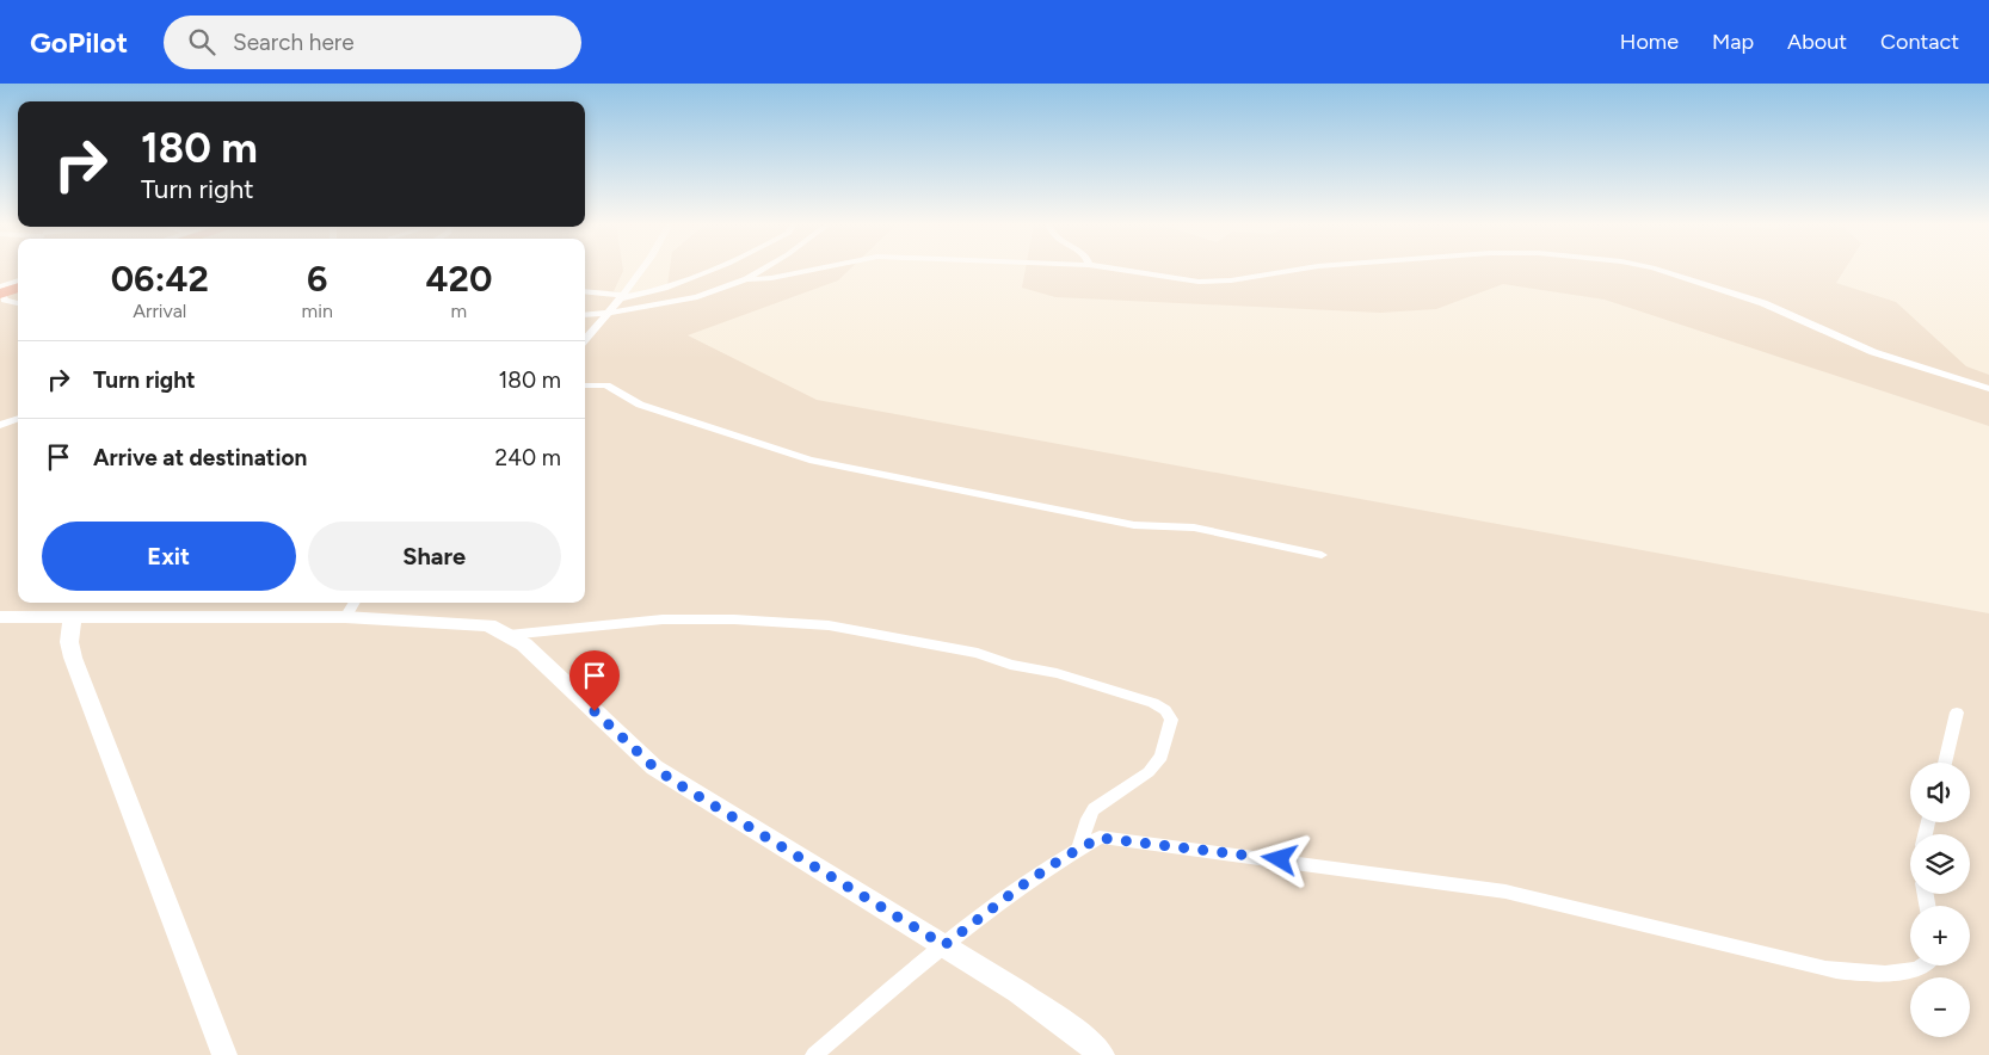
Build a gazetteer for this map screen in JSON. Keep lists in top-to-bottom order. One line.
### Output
{"page":{"header":"GoPilot","search":"Search here","nav":["Home","Map","About","Contact"],"turn":["180 m","Turn right"],"eta":["06:42","Arrival","6","min","420","m"],"list":[{"name":"Turn right","value":"180 m"},{"name":"Arrive at destination","value":"240 m"}],"buttons":["Exit","Share"],"map_buttons":["+","−"]}}
